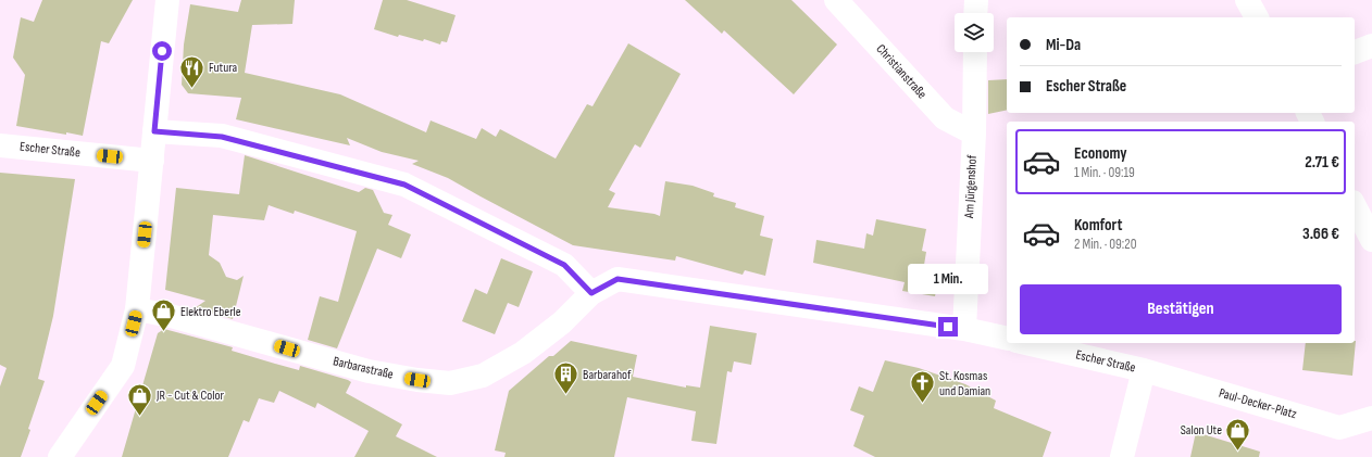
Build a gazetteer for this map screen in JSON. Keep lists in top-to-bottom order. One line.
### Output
{"streets":{"street":["Christianstraße","Escher Straße","Am Jürgenshof","Barbarastraße","Paul-Decker-Platz"]},"crossings":[["Christianstraße","Am Jürgenshof"],["Escher Straße","Paul-Decker-Platz"]],"places":{"restaurant":["Futura"],"shop":["Elektro Eberle","JR - Cut & Color","Salon Ute"],"building":["Barbarahof"],"church":["St. Kosmas und Damian"]},"page":{"banner":["Mi-Da","Escher Straße"],"list":[{"name":"Economy","note":"1 Min. · 09:19","value":"2.71 €"},{"name":"Komfort","note":"2 Min. · 09:20","value":"3.66 €"}],"bubble":"1 Min.","buttons":"Bestätigen"}}
